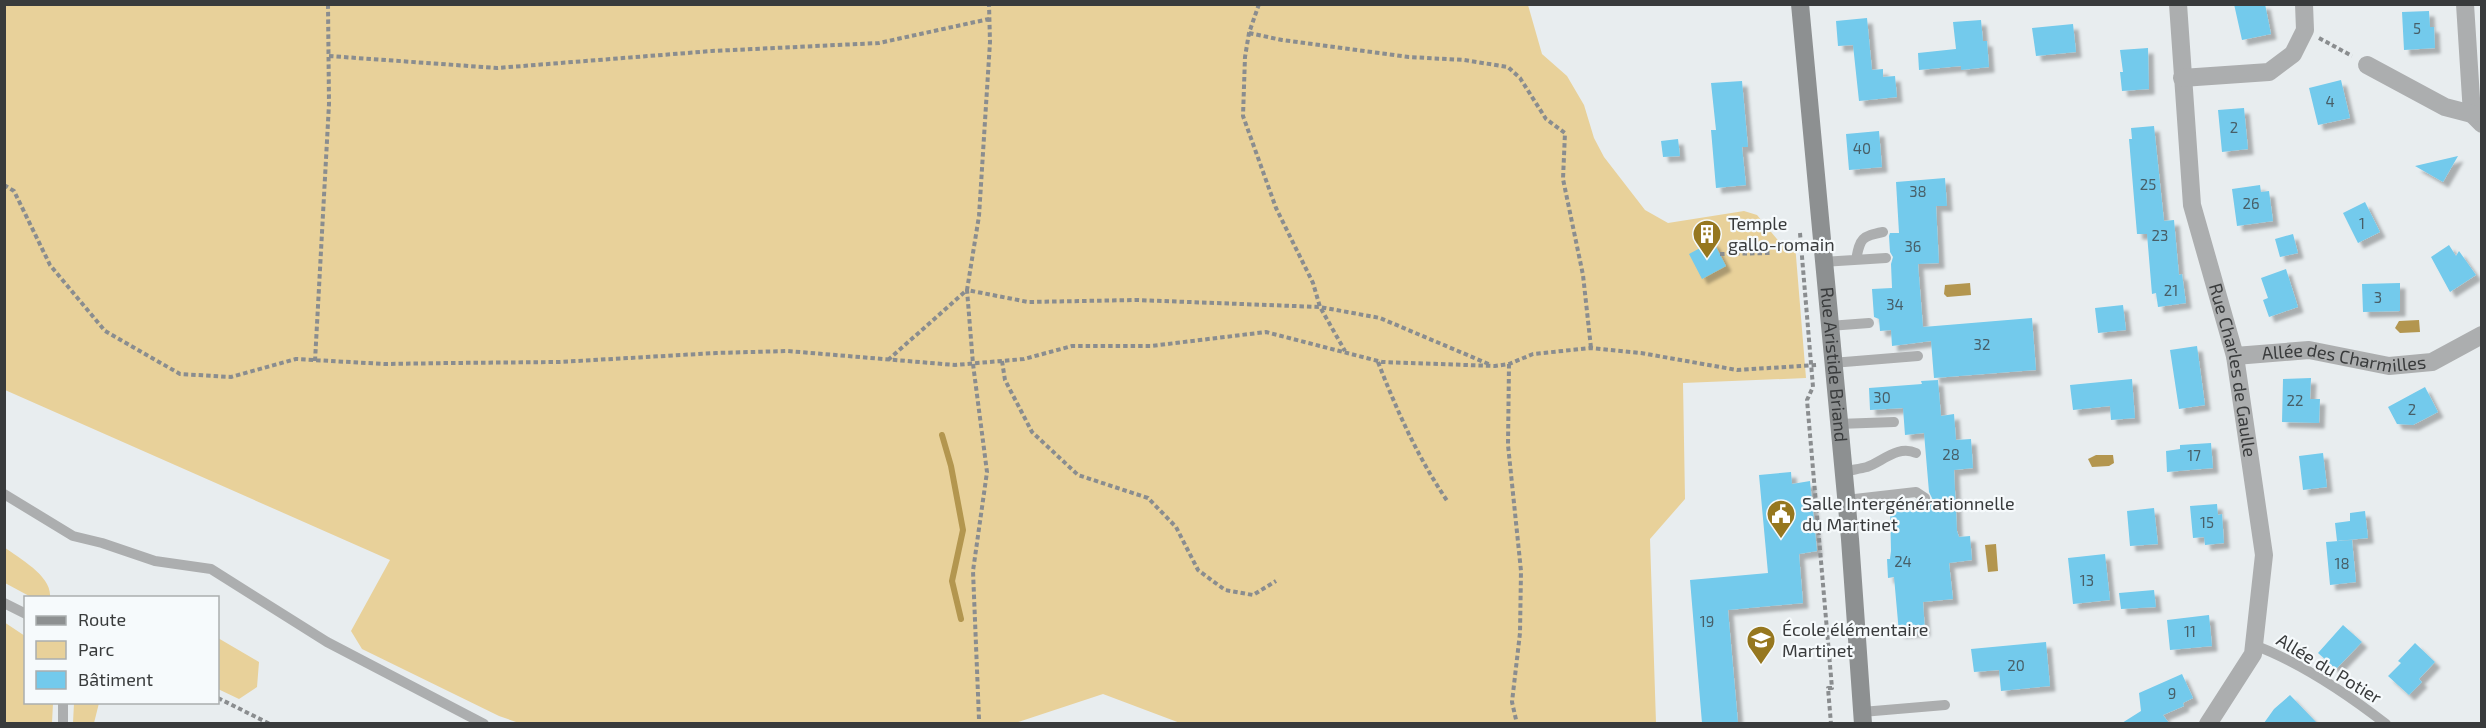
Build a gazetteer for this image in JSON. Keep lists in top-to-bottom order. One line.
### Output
{"streets":{"street":["Allée des Charmilles","Rue Aristide Briand","Rue Charles de Gaulle"],"lane":["Allée du Potier"]},"crossings":[["Allée des Charmilles","Rue Charles de Gaulle"],["Rue Charles de Gaulle","Allée du Potier"]],"places":{"building":["Temple gallo-romain"],"public building":["Salle Intergénérationnelle du Martinet"],"school or university":["École élémentaire Martinet"]},"house_numbers":["5","4","2","40","25","38","26","1","23","36","21","3","34","32","30","22","2","28","17","15","24","18","13","19","11","20","9"],"legend":["Route","Parc","Bâtiment"]}
